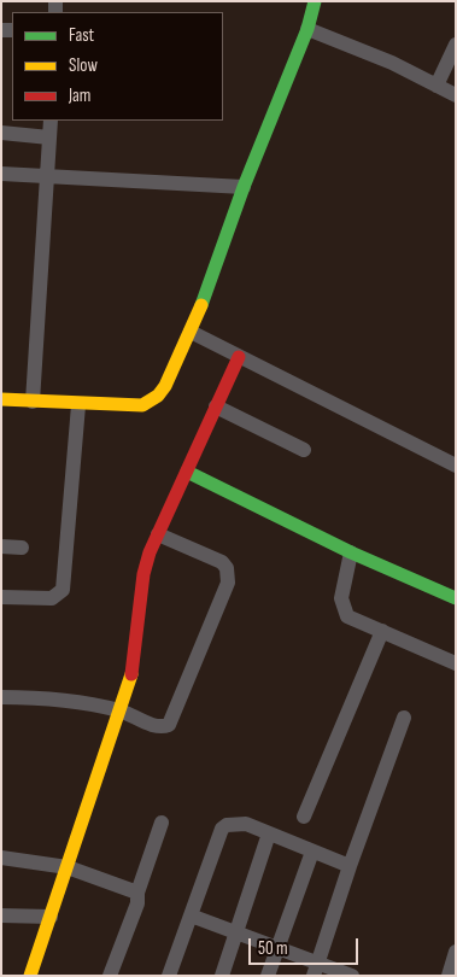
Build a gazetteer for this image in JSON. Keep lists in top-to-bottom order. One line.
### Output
{"legend":["Fast","Slow","Jam"],"scale_bar":"50 m"}
